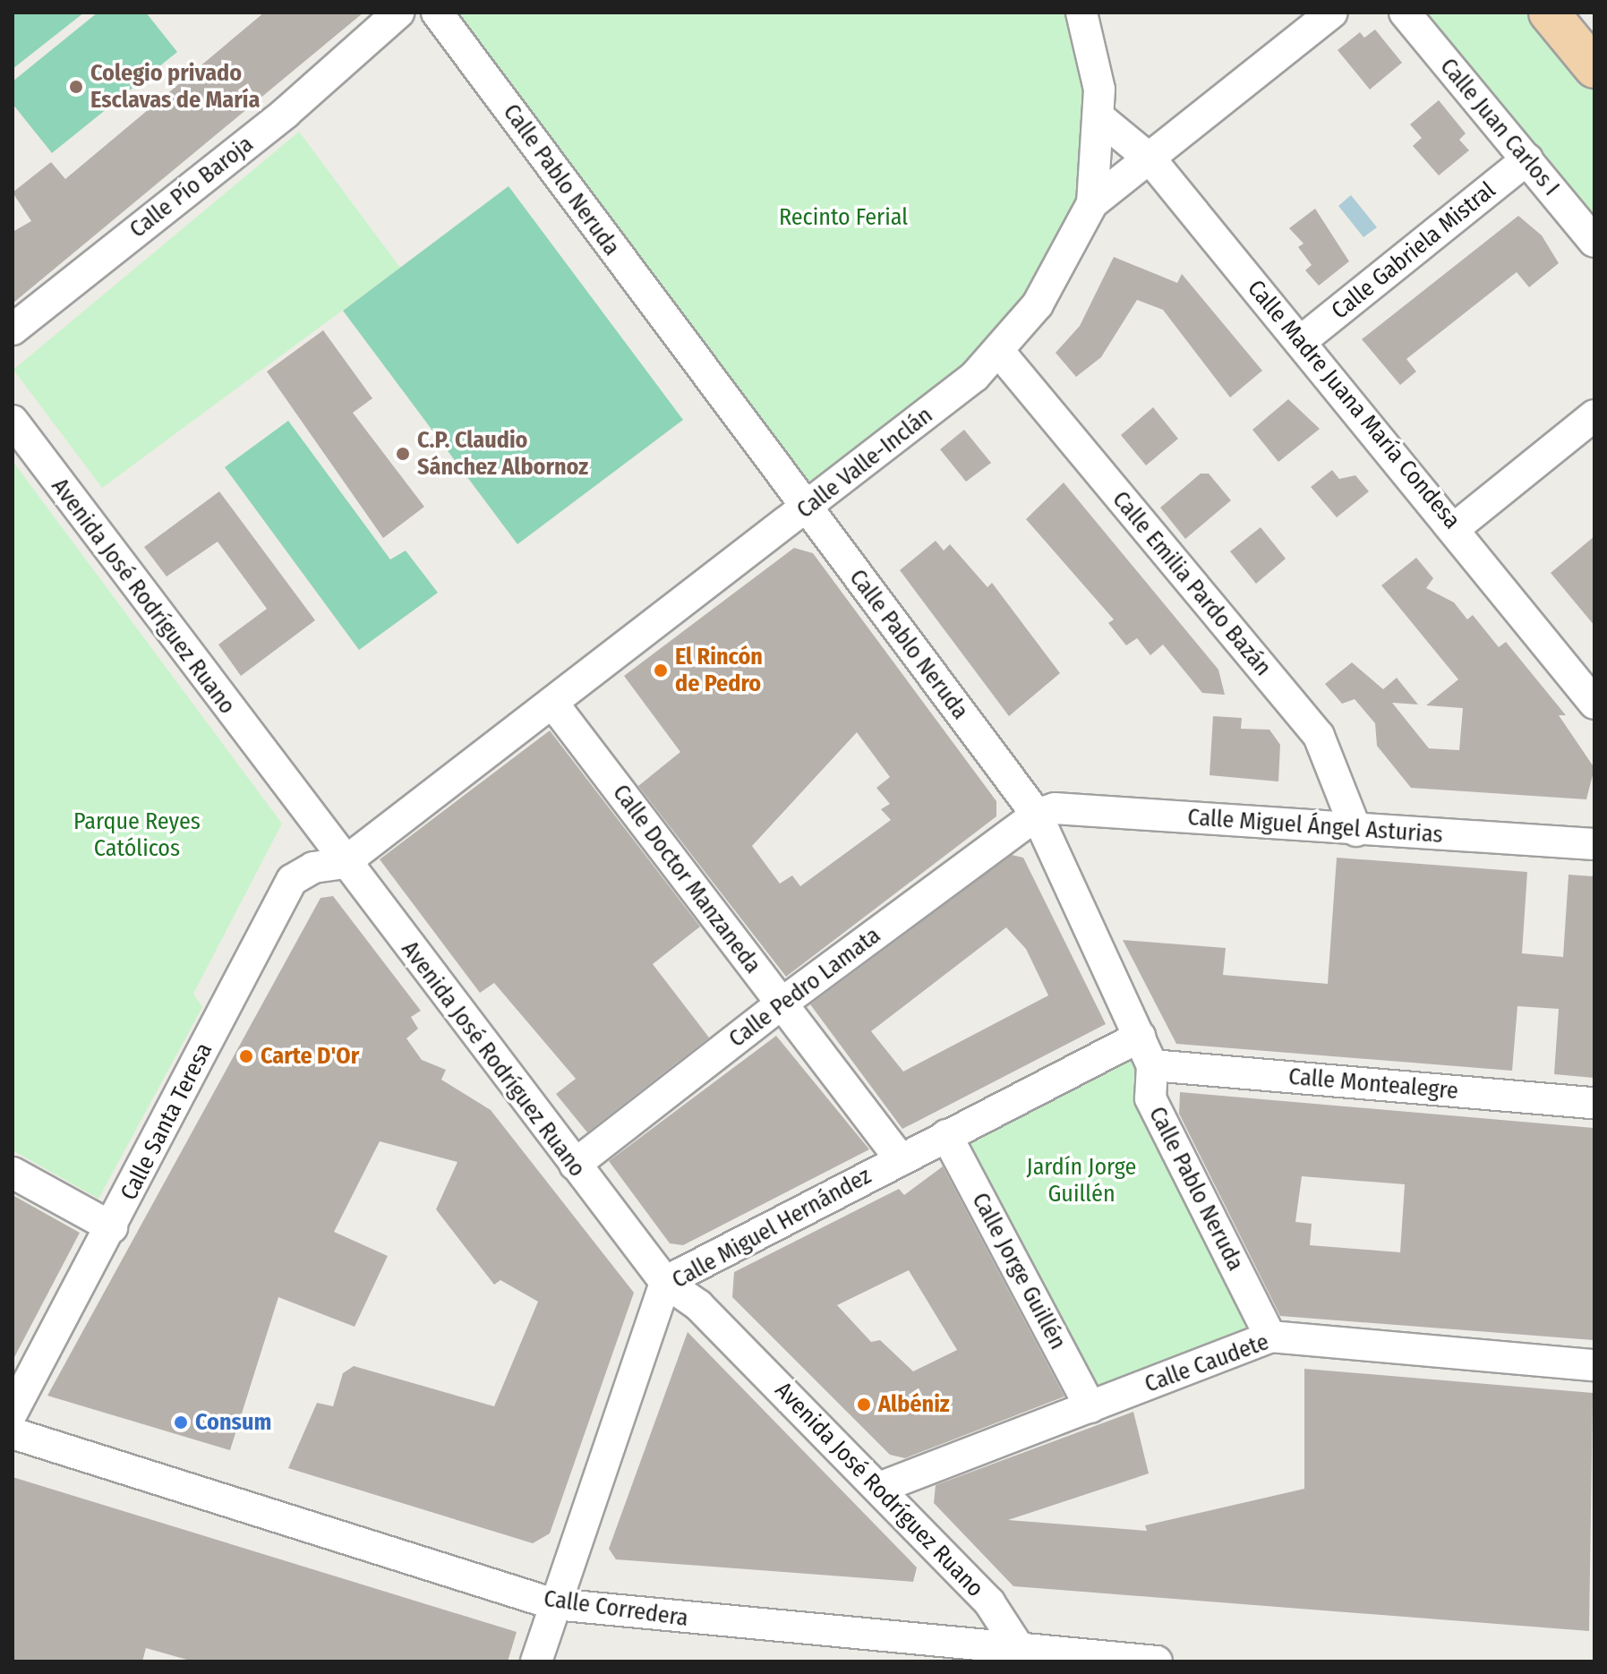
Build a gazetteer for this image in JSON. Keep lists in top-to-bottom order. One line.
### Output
{"streets":{"street":["Calle Juan Carlos I","Calle Pablo Neruda","Calle Pío Baroja","Calle Gabriela Mistral","Calle Madre Juana María Condesa","Calle Valle-Inclán","Calle Emilia Pardo Bazán","Avenida José Rodríguez Ruano","Calle Miguel Ángel Asturias","Calle Doctor Manzaneda","Calle Pedro Lamata","Calle Montealegre","Calle Santa Teresa","Calle Miguel Hernández","Calle Jorge Guillén","Calle Caudete","Calle Corredera"]},"crossings":[["Calle Juan Carlos I","Calle Gabriela Mistral"],["Calle Pablo Neruda","Calle Valle-Inclán"],["Calle Pablo Neruda","Calle Miguel Ángel Asturias"],["Calle Pablo Neruda","Calle Pedro Lamata"],["Calle Pablo Neruda","Calle Montealegre"],["Calle Pablo Neruda","Calle Miguel Hernández"],["Calle Pablo Neruda","Calle Caudete"],["Calle Gabriela Mistral","Calle Madre Juana María Condesa"],["Calle Madre Juana María Condesa","Calle Valle-Inclán"],["Calle Valle-Inclán","Calle Emilia Pardo Bazán"],["Calle Valle-Inclán","Avenida José Rodríguez Ruano"],["Calle Valle-Inclán","Calle Doctor Manzaneda"],["Calle Valle-Inclán","Calle Santa Teresa"],["Calle Emilia Pardo Bazán","Calle Miguel Ángel Asturias"],["Avenida José Rodríguez Ruano","Calle Pedro Lamata"],["Avenida José Rodríguez Ruano","Calle Santa Teresa"],["Avenida José Rodríguez Ruano","Calle Miguel Hernández"],["Avenida José Rodríguez Ruano","Calle Caudete"],["Avenida José Rodríguez Ruano","Calle Corredera"],["Calle Miguel Ángel Asturias","Calle Pedro Lamata"],["Calle Doctor Manzaneda","Calle Pedro Lamata"],["Calle Doctor Manzaneda","Calle Miguel Hernández"],["Calle Miguel Hernández","Calle Jorge Guillén"],["Calle Miguel Hernández","Calle Corredera"],["Calle Jorge Guillén","Calle Caudete"]],"parks":["Recinto Ferial","Parque Reyes Católicos","Jardín Jorge Guillén"],"places":["Colegio privado Esclavas de María","C.P. Claudio Sánchez Albornoz","El Rincón de Pedro","Carte D'Or","Albéniz","Consum"]}
